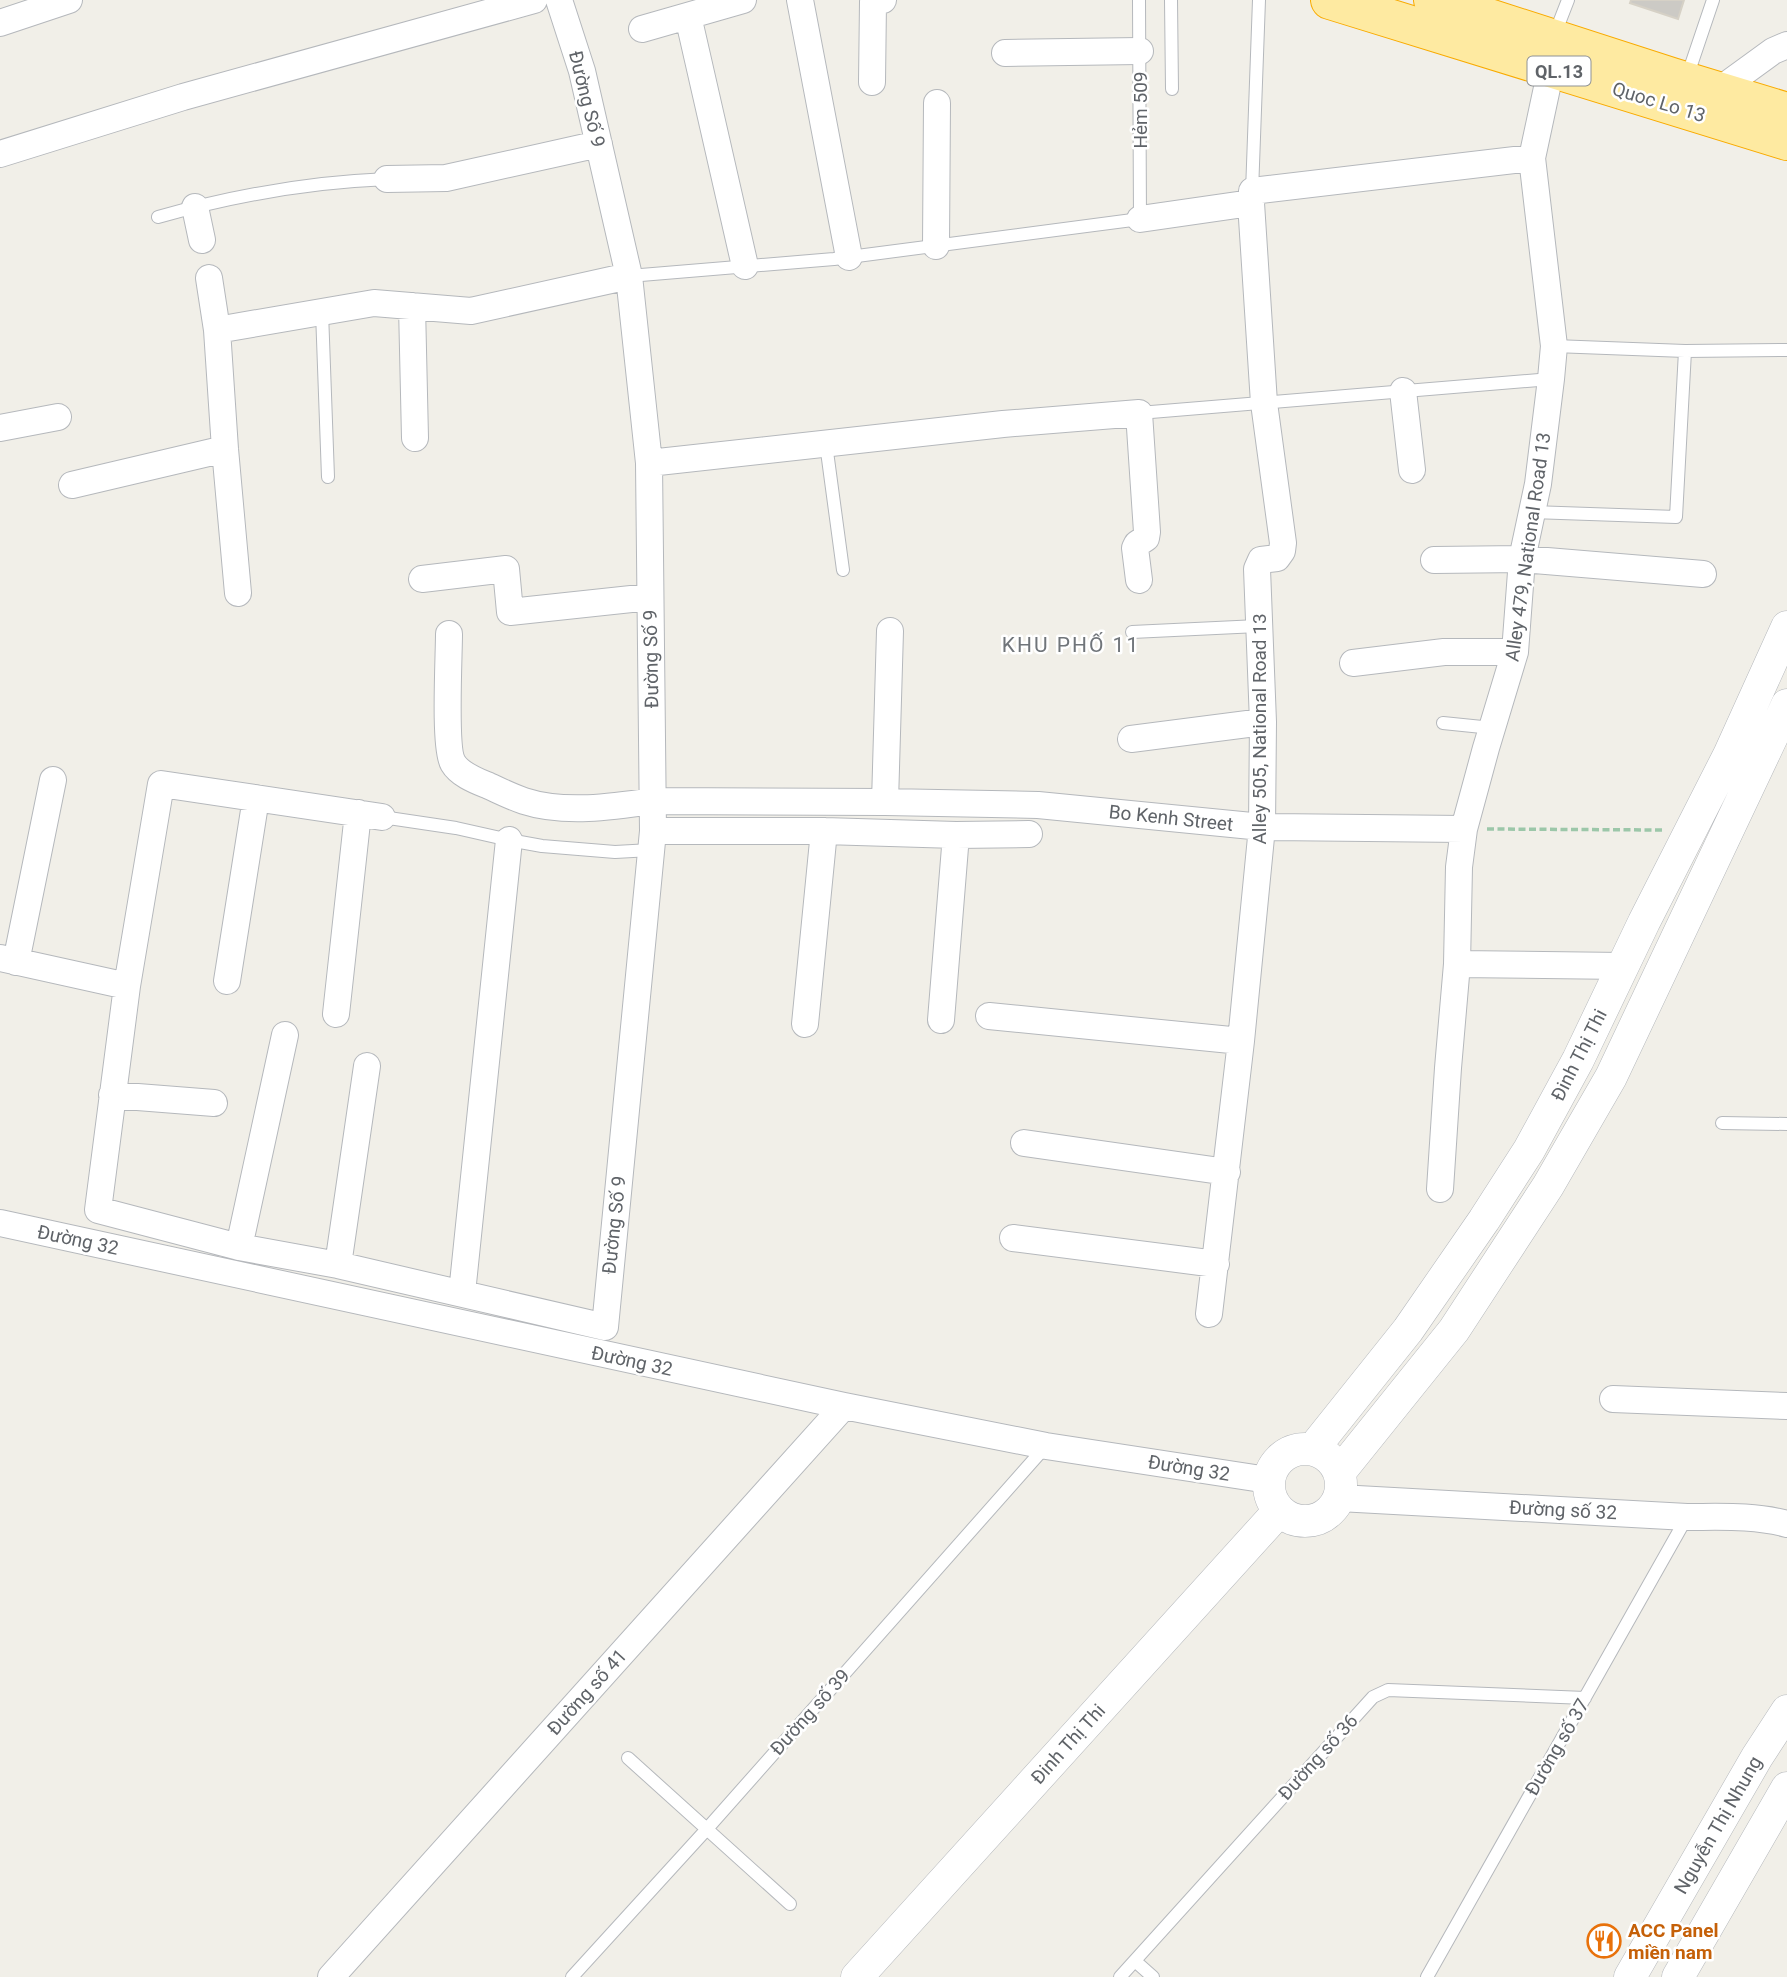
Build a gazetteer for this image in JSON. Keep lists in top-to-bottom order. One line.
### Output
{"streets":{"highway":["QL.13","Quoc Lo 13"],"street":["Đường Số 9","Alley 479, National Road 13","Alley 505, National Road 13","Bo Kenh Street","Đinh Thị Thi","Đường 32","Đường số 32","Đường số 41","Nguyễn Thị Nhung"],"lane":["Hẻm 509","Đường số 39","Đường số 37","Đường số 36"]},"crossings":[["Đường Số 9","Bo Kenh Street"],["Quoc Lo 13","Alley 479, National Road 13"],["Alley 479, National Road 13","Bo Kenh Street"],["Alley 505, National Road 13","Bo Kenh Street"],["Đinh Thị Thi","Đường 32"],["Đinh Thị Thi","Đường số 32"],["Đường 32","Đường số 32"],["Đường 32","Đường số 41"],["Đường 32","Đường số 39"],["Đường số 32","Đường số 37"],["Đường số 37","Đường số 36"]],"districts":["KHU PHỐ 11"],"places":{"restaurant":["ACC Panel miền nam"]}}
